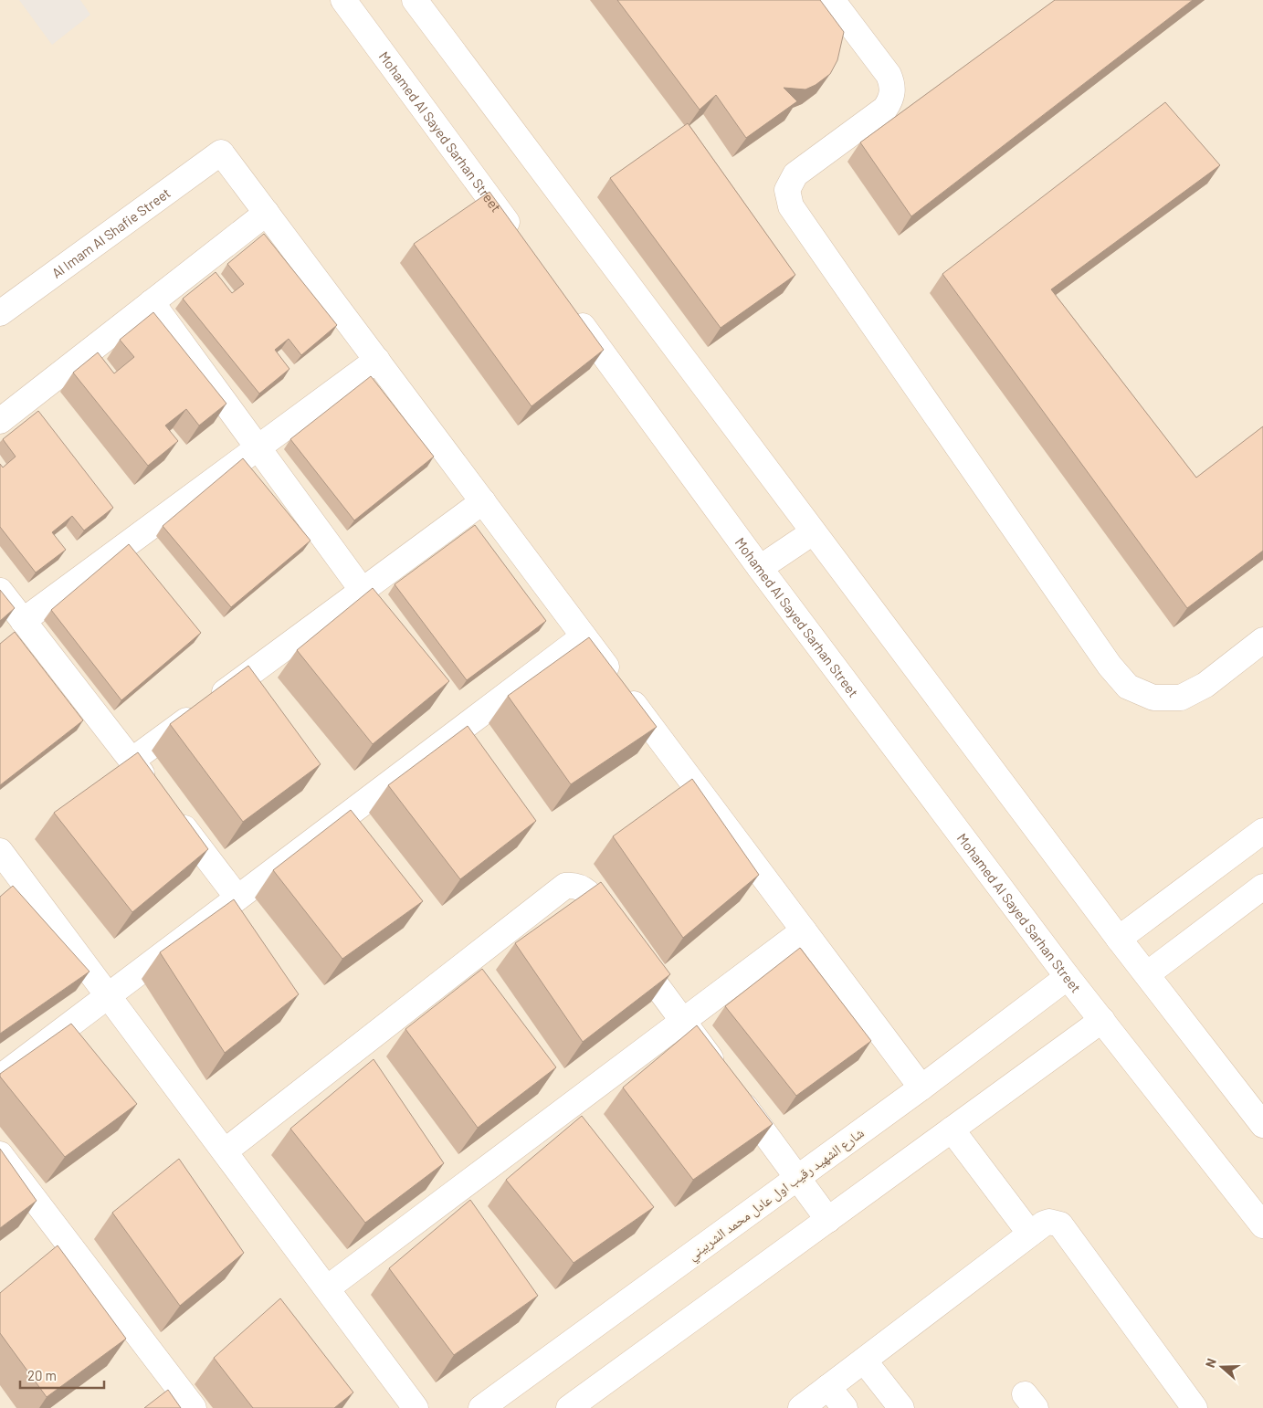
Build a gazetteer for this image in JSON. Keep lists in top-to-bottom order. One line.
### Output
{"streets":{"street":["Mohamed Al Sayed Sarhan Street","Al Imam Al Shafie Street","شارع الشهيد رقيب اول عادل محمد الشربيني"]},"crossings":[["Mohamed Al Sayed Sarhan Street","شارع الشهيد رقيب اول عادل محمد الشربيني"]],"scale_bar":"20 m","north":"left"}
